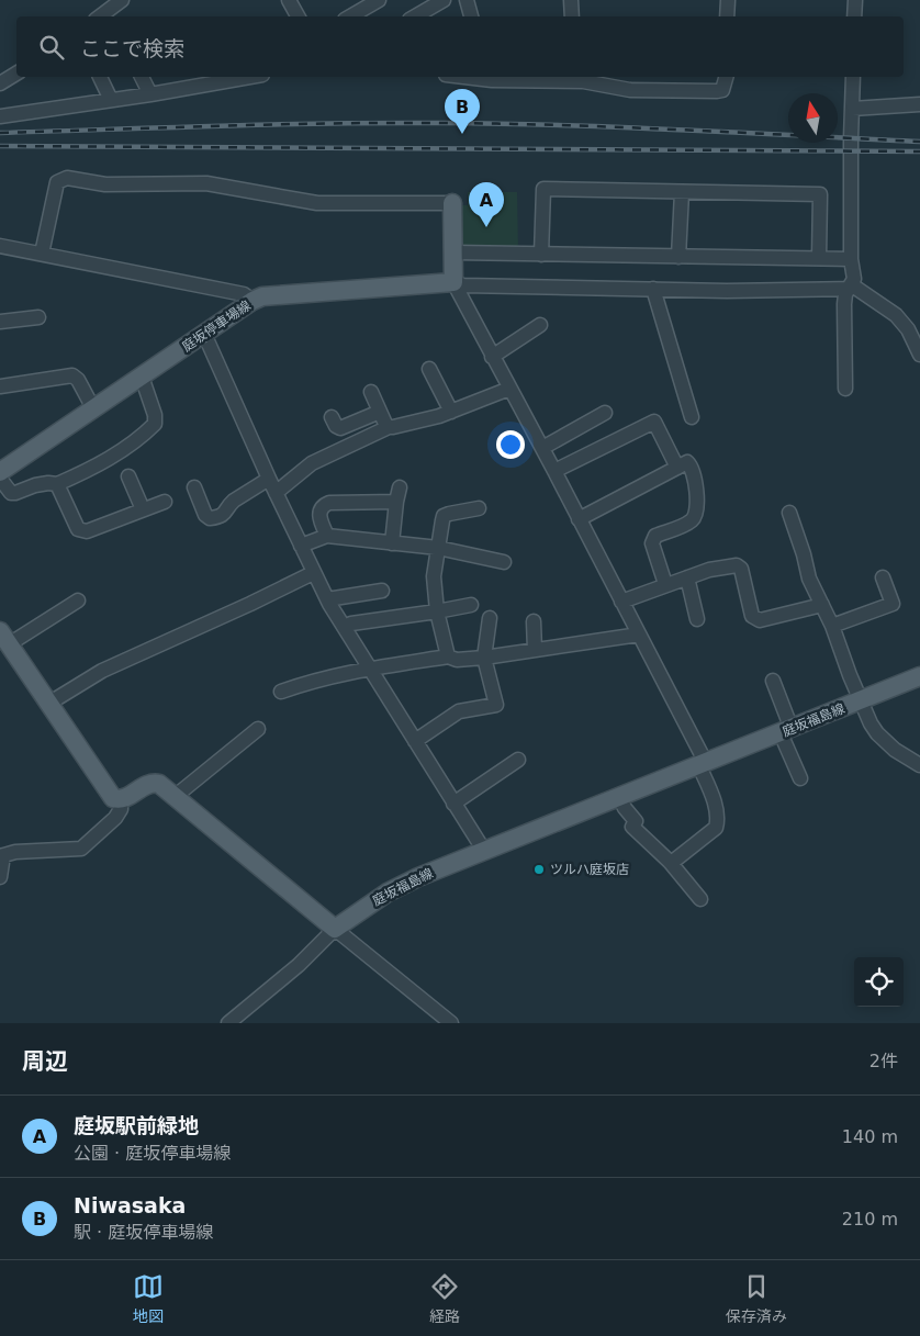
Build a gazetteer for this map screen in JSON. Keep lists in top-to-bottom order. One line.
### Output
{"streets":{"main road":["庭坂停車場線","庭坂福島線"]},"places":["ツルハ庭坂店"],"north":"top","page":{"search":"ここで検索","pins":["B","A"],"heading":["周辺","2件"],"list":[{"mark":"A","name":"庭坂駅前緑地","note":"公園 · 庭坂停車場線","value":"140 m"},{"mark":"B","name":"Niwasaka","note":"駅 · 庭坂停車場線","value":"210 m"}],"nav":["地図","経路","保存済み"]}}
